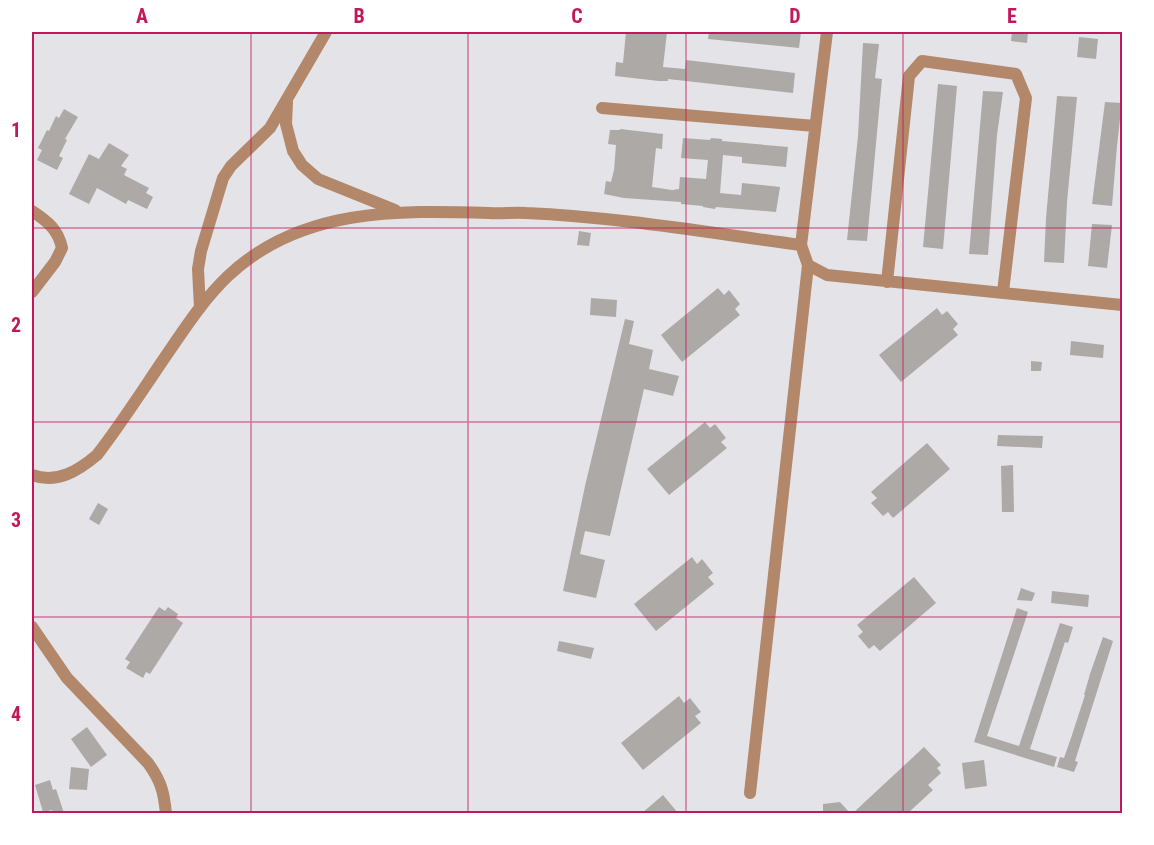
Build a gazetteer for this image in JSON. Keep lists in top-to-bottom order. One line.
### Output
{"grid":{"columns":["A","B","C","D","E"],"rows":["1","2","3","4"]}}
